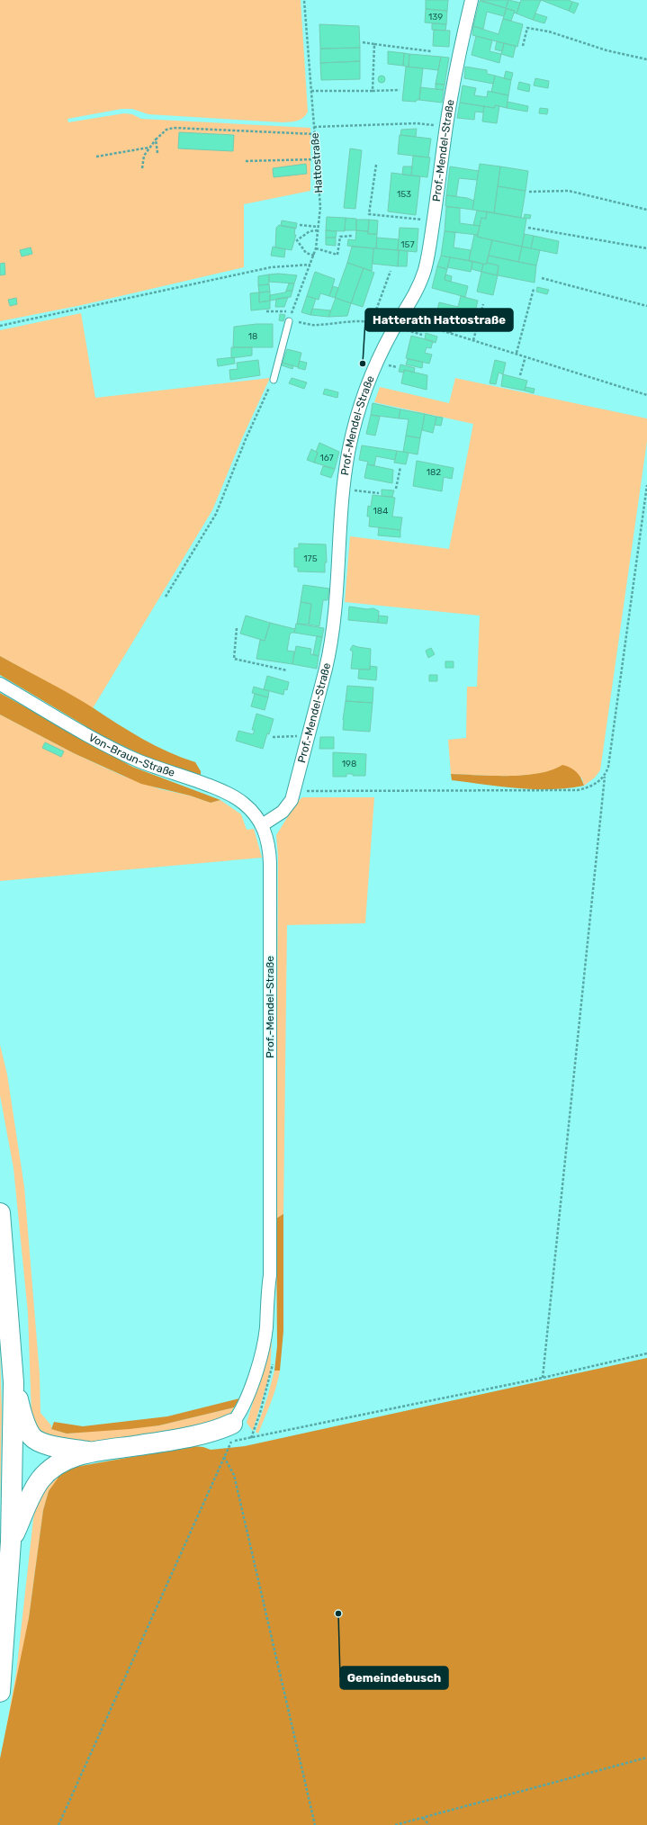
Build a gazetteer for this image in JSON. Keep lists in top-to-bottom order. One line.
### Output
{"streets":{"street":["Prof.-Mendel-Straße","Von-Braun-Straße"],"path":["Hattostraße"]},"crossings":[["Prof.-Mendel-Straße","Von-Braun-Straße"]],"places":["Hatterath Hattostraße","Gemeindebusch"],"house_numbers":["139","153","157","18","167","182","184","175","198"]}
